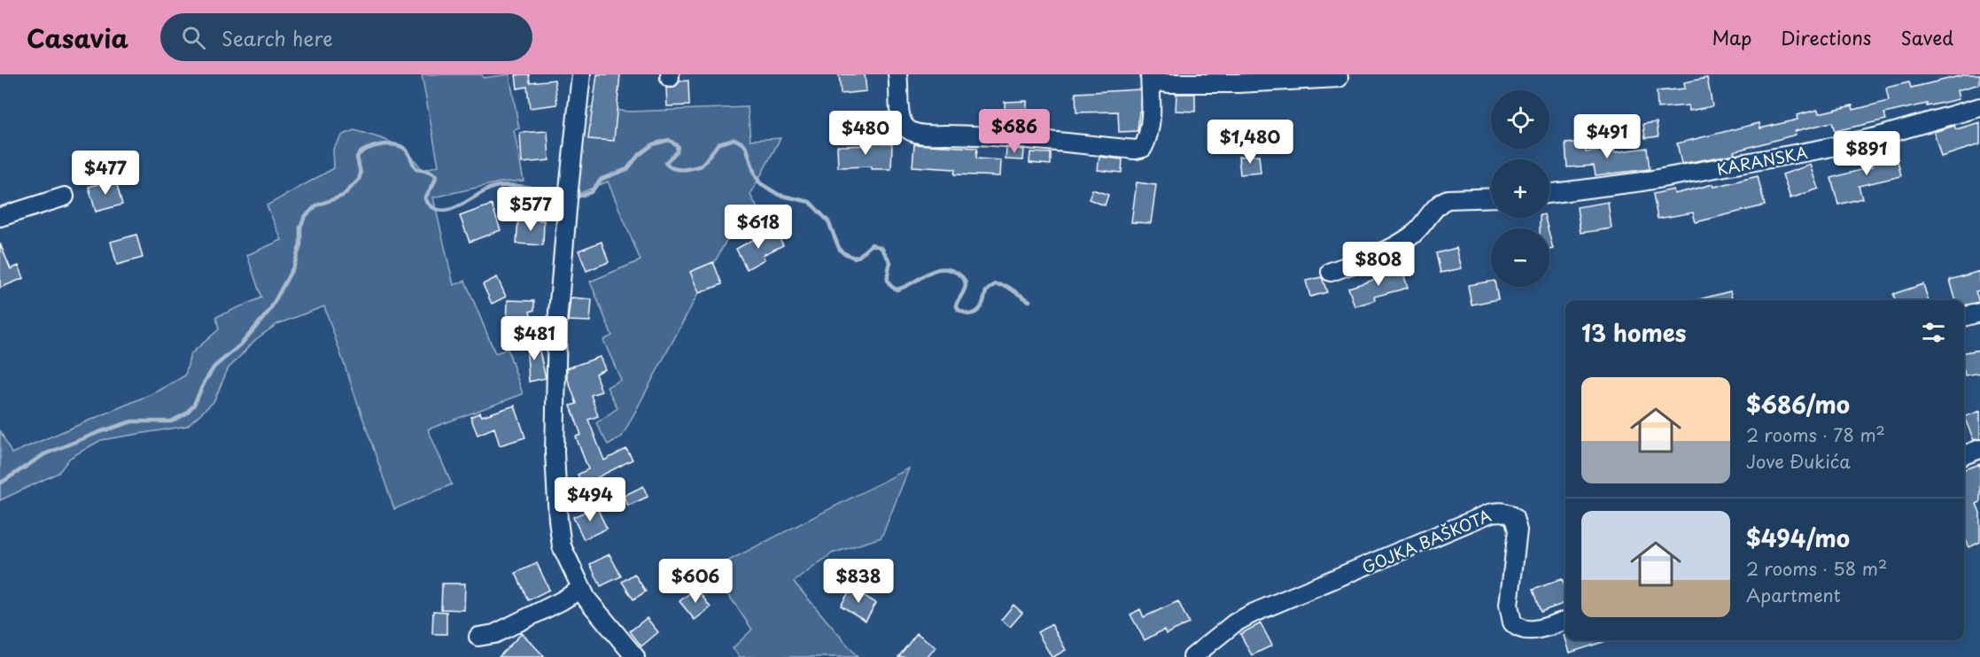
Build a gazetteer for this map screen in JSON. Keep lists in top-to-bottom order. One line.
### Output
{"streets":{"street":["KARANSKA","GOJKA BAŠKOTA"]},"page":{"header":"Casavia","search":"Search here","nav":["Map","Directions","Saved"],"map_buttons":["+","−"],"price":["$686","$480","$491","$1,480","$891","$477","$577","$618","$808","$481","$494","$606","$838"],"heading":"13 homes","list":[{"name":"$686/mo","note":"2 rooms · 78 m² · Jove Đukića"},{"name":"$494/mo","note":"2 rooms · 58 m² · Apartment"}]}}
